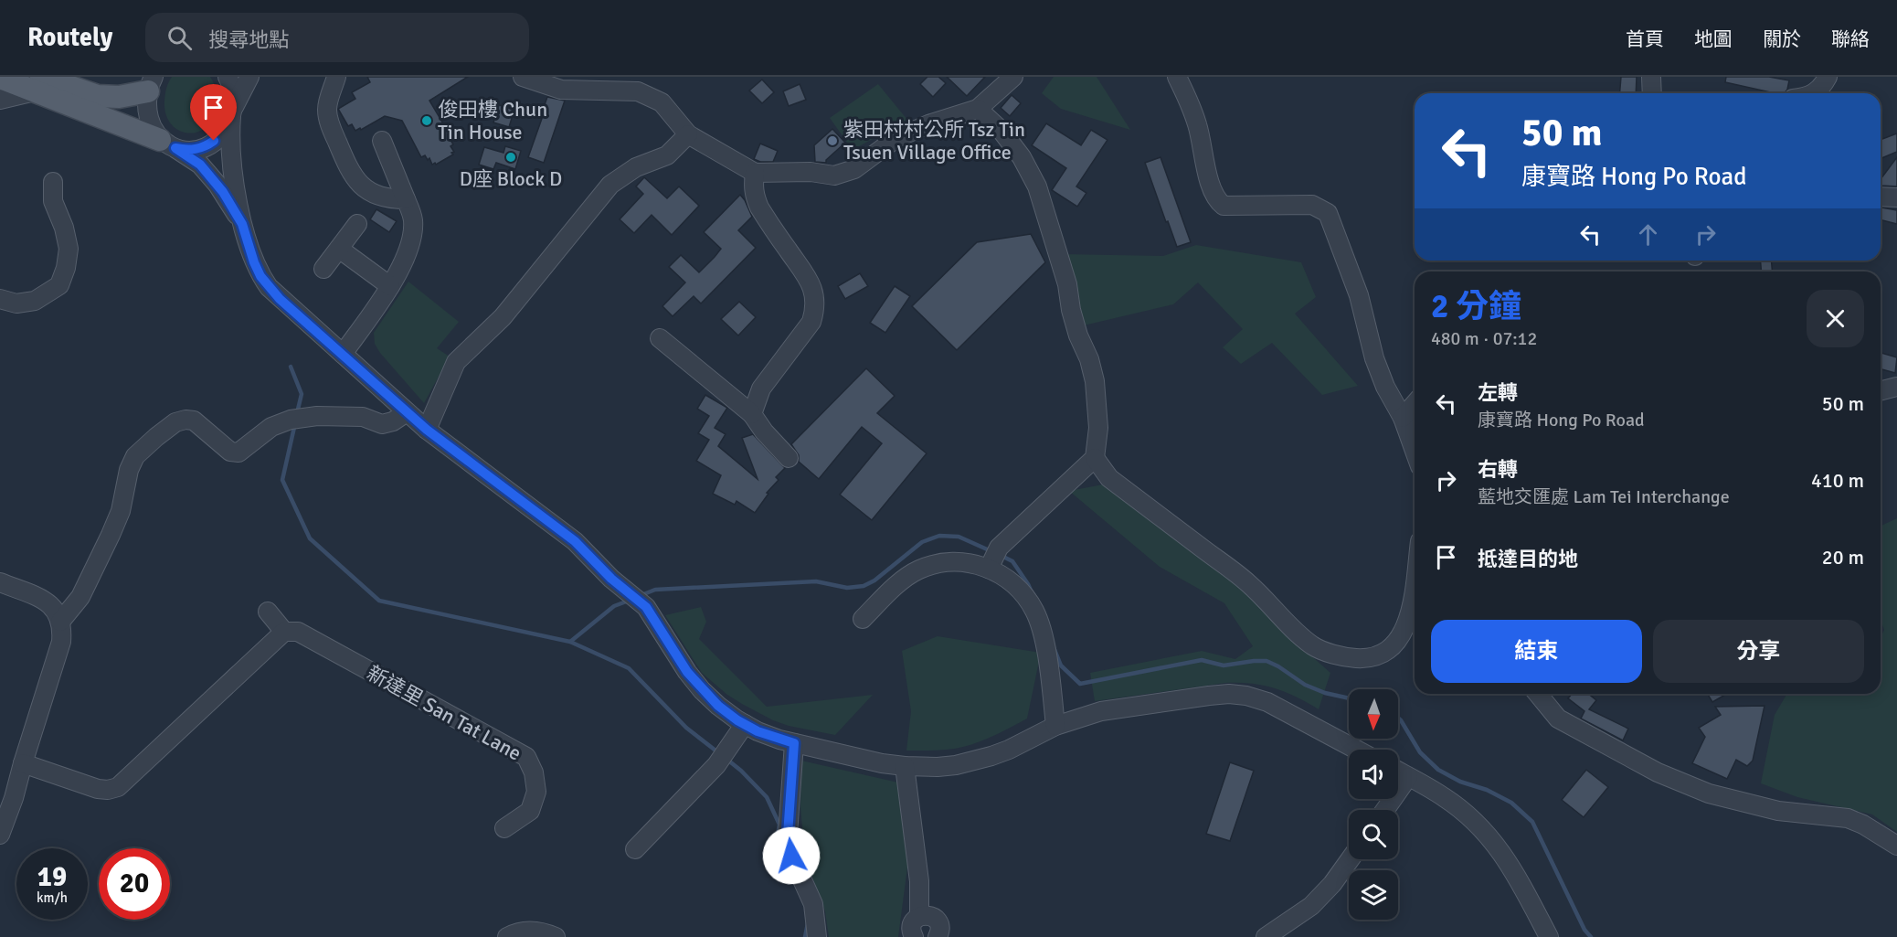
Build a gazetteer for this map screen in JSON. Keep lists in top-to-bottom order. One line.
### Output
{"streets":{"street":["新達里 San Tat Lane"]},"places":["俊田樓 Chun Tin House","紫田村村公所 Tsz Tin Tsuen Village Office","D座 Block D"],"north":"bottom","page":{"header":"Routely","search":"搜尋地點","nav":["首頁","地圖","關於","聯絡"],"turn":["50 m","康寶路 Hong Po Road"],"heading":["2 分鐘","480 m · 07:12"],"list":[{"name":"左轉","note":"康寶路 Hong Po Road","value":"50 m"},{"name":"右轉","note":"藍地交匯處 Lam Tei Interchange","value":"410 m"},{"name":"抵達目的地","value":"20 m"}],"buttons":["結束","分享"],"speed":"19 km/h","limit":"20"}}
